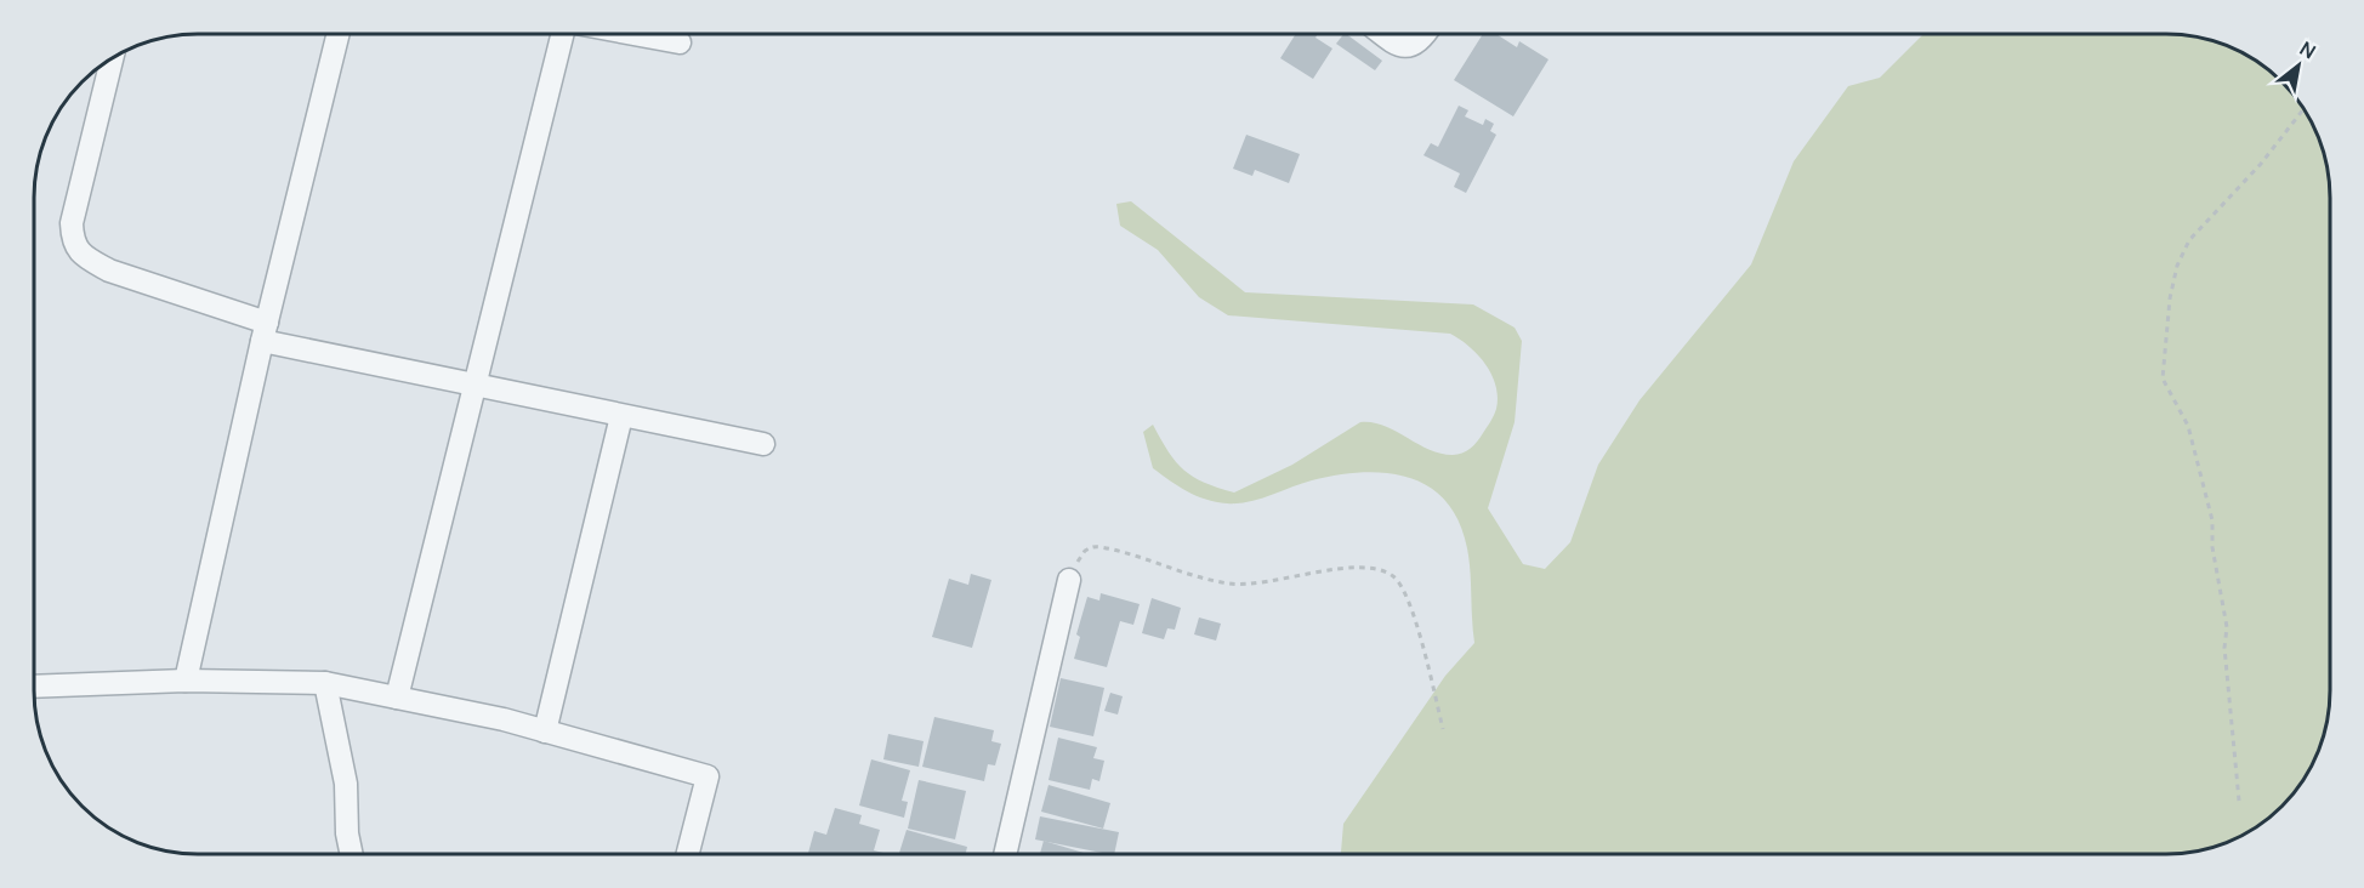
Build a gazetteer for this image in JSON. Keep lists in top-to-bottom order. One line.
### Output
{"north":"top right"}
